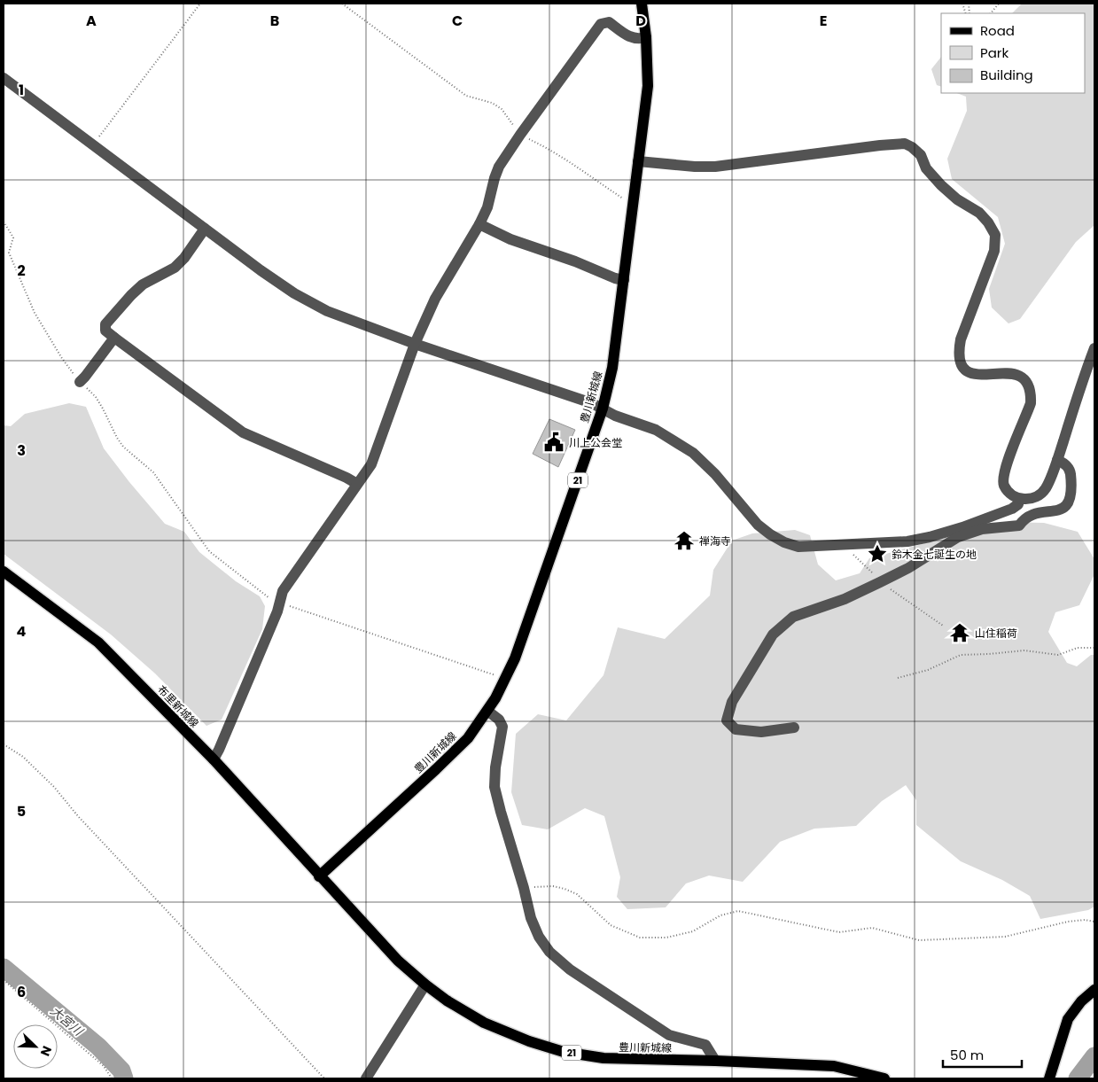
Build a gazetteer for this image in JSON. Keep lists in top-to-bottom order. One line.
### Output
{"streets":{"main road":["豊川新城線","21","布里新城線"]},"crossings":[["豊川新城線","布里新城線"]],"water":["大宮川"],"places":{"public building":["川上公会堂"],"temple":["禅海寺","山住稲荷"],"place":["鈴木金七誕生の地"]},"legend":["Road","Park","Building"],"scale_bar":"50 m","north":"bottom right","grid":{"columns":["A","B","C","D","E"],"rows":["1","2","3","4","5","6"]}}
